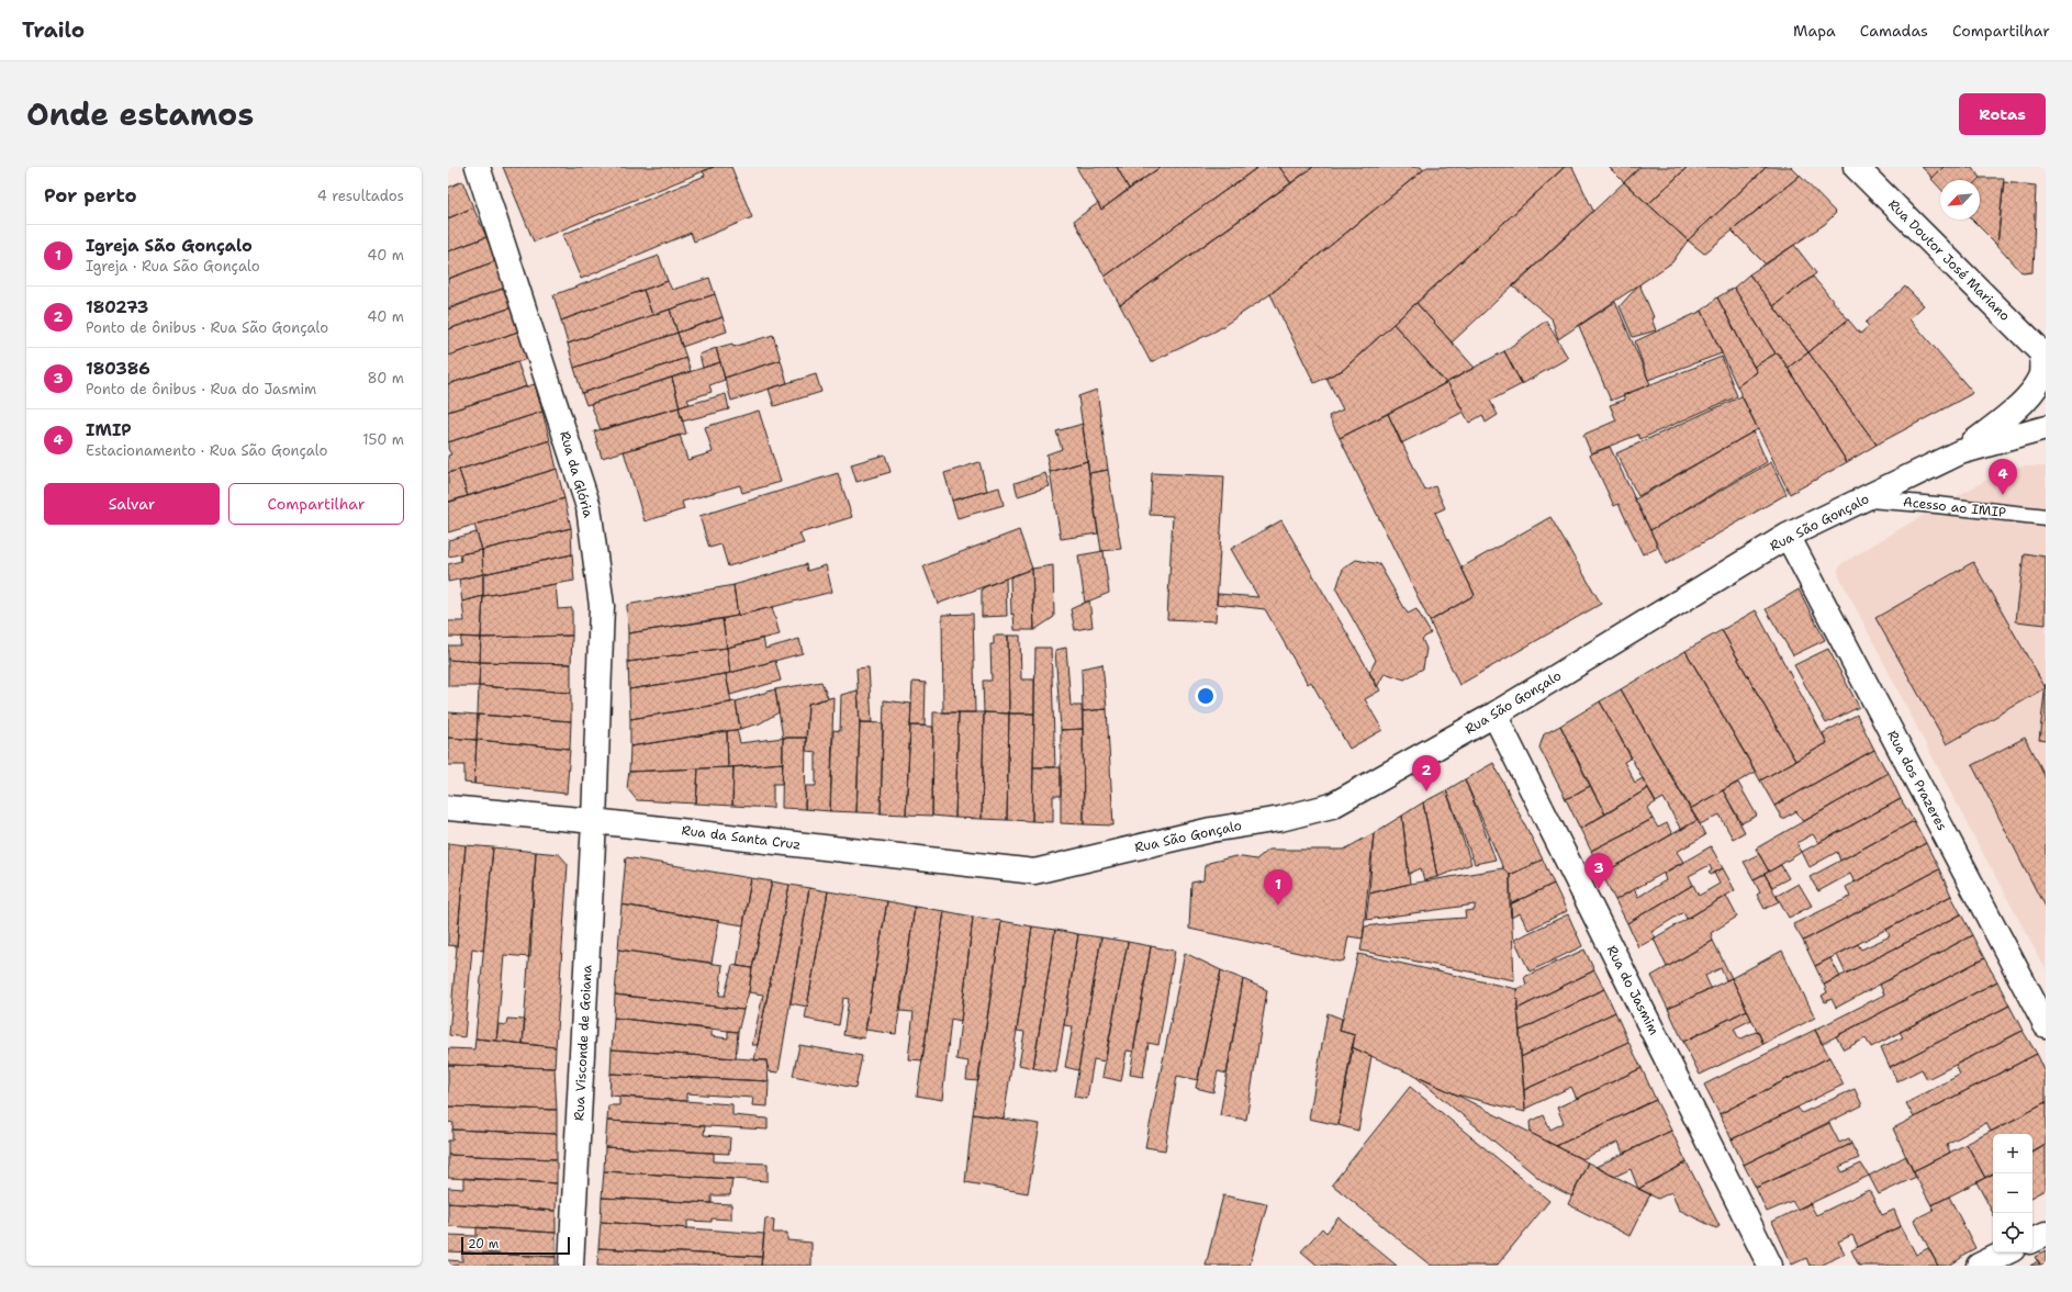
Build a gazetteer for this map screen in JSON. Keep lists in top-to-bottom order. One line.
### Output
{"streets":{"street":["Rua Doutor José Mariano","Rua da Glória","Rua São Gonçalo","Rua dos Prazeres","Rua da Santa Cruz","Rua do Jasmim","Rua Visconde de Goiana"],"lane":["Acesso ao IMIP"]},"crossings":[["Rua Doutor José Mariano","Rua São Gonçalo"],["Rua da Glória","Rua da Santa Cruz"],["Rua da Glória","Rua Visconde de Goiana"],["Acesso ao IMIP","Rua São Gonçalo"],["Rua São Gonçalo","Rua dos Prazeres"],["Rua São Gonçalo","Rua da Santa Cruz"],["Rua São Gonçalo","Rua do Jasmim"],["Rua da Santa Cruz","Rua Visconde de Goiana"]],"scale_bar":"20 m","north":"bottom left","page":{"header":"Trailo","nav":["Mapa","Camadas","Compartilhar"],"title":"Onde estamos","buttons":["Rotas",["Salvar","Compartilhar"]],"heading":["Por perto","4 resultados"],"list":[{"mark":"1","name":"Igreja São Gonçalo","note":"Igreja · Rua São Gonçalo","value":"40 m"},{"mark":"2","name":"180273","note":"Ponto de ônibus · Rua São Gonçalo","value":"40 m"},{"mark":"3","name":"180386","note":"Ponto de ônibus · Rua do Jasmim","value":"80 m"},{"mark":"4","name":"IMIP","note":"Estacionamento · Rua São Gonçalo","value":"150 m"}],"pins":["4","2","3","1"],"map_buttons":["+","−"],"scale":"20 m"}}
